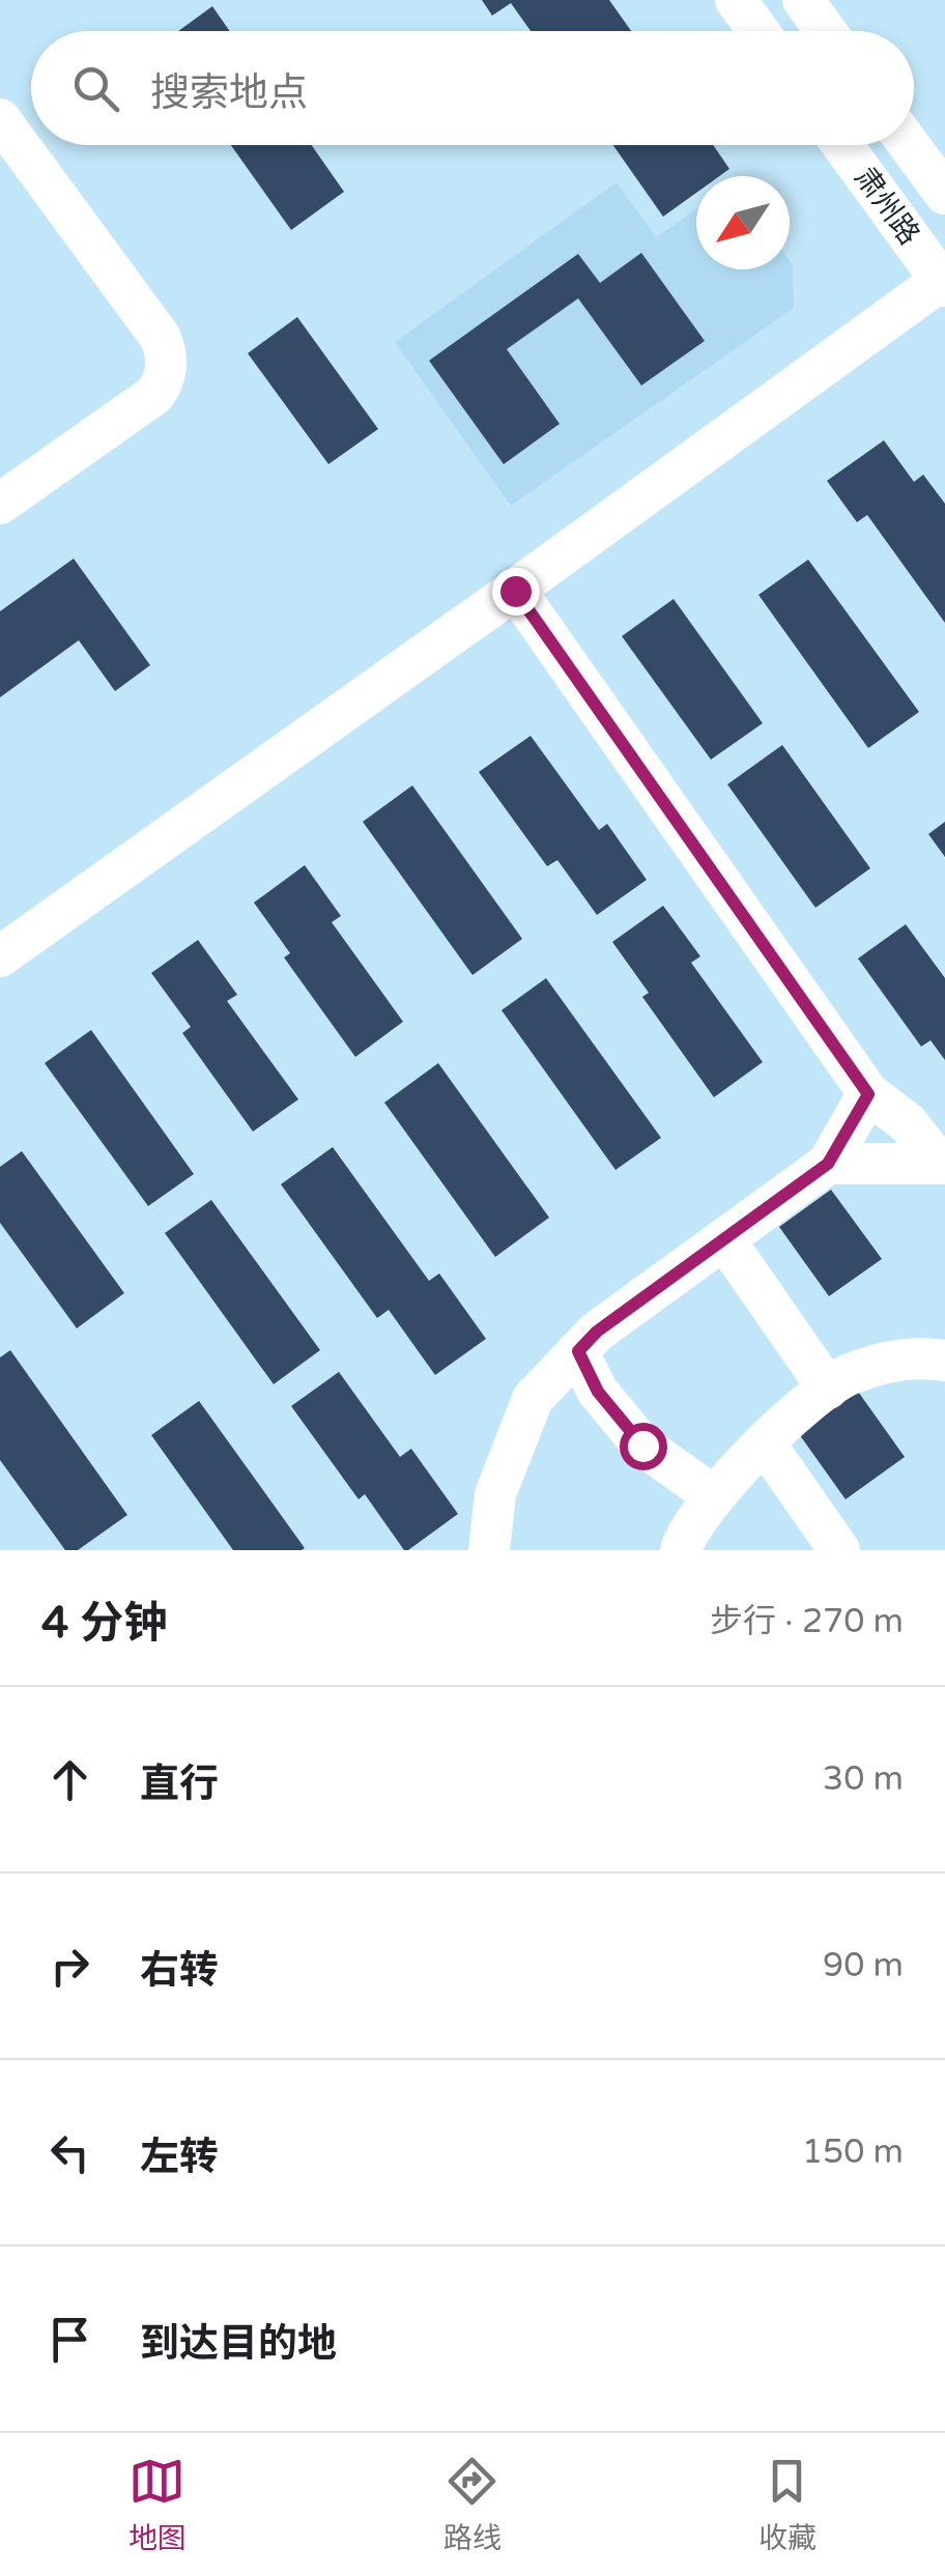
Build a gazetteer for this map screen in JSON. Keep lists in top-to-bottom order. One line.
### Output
{"streets":{"street":["肃州路"]},"north":"bottom left","page":{"search":"搜索地点","heading":["4 分钟","步行 · 270 m"],"list":[["直行","30 m"],["右转","90 m"],["左转","150 m"],"到达目的地"],"nav":["地图","路线","收藏"]}}
